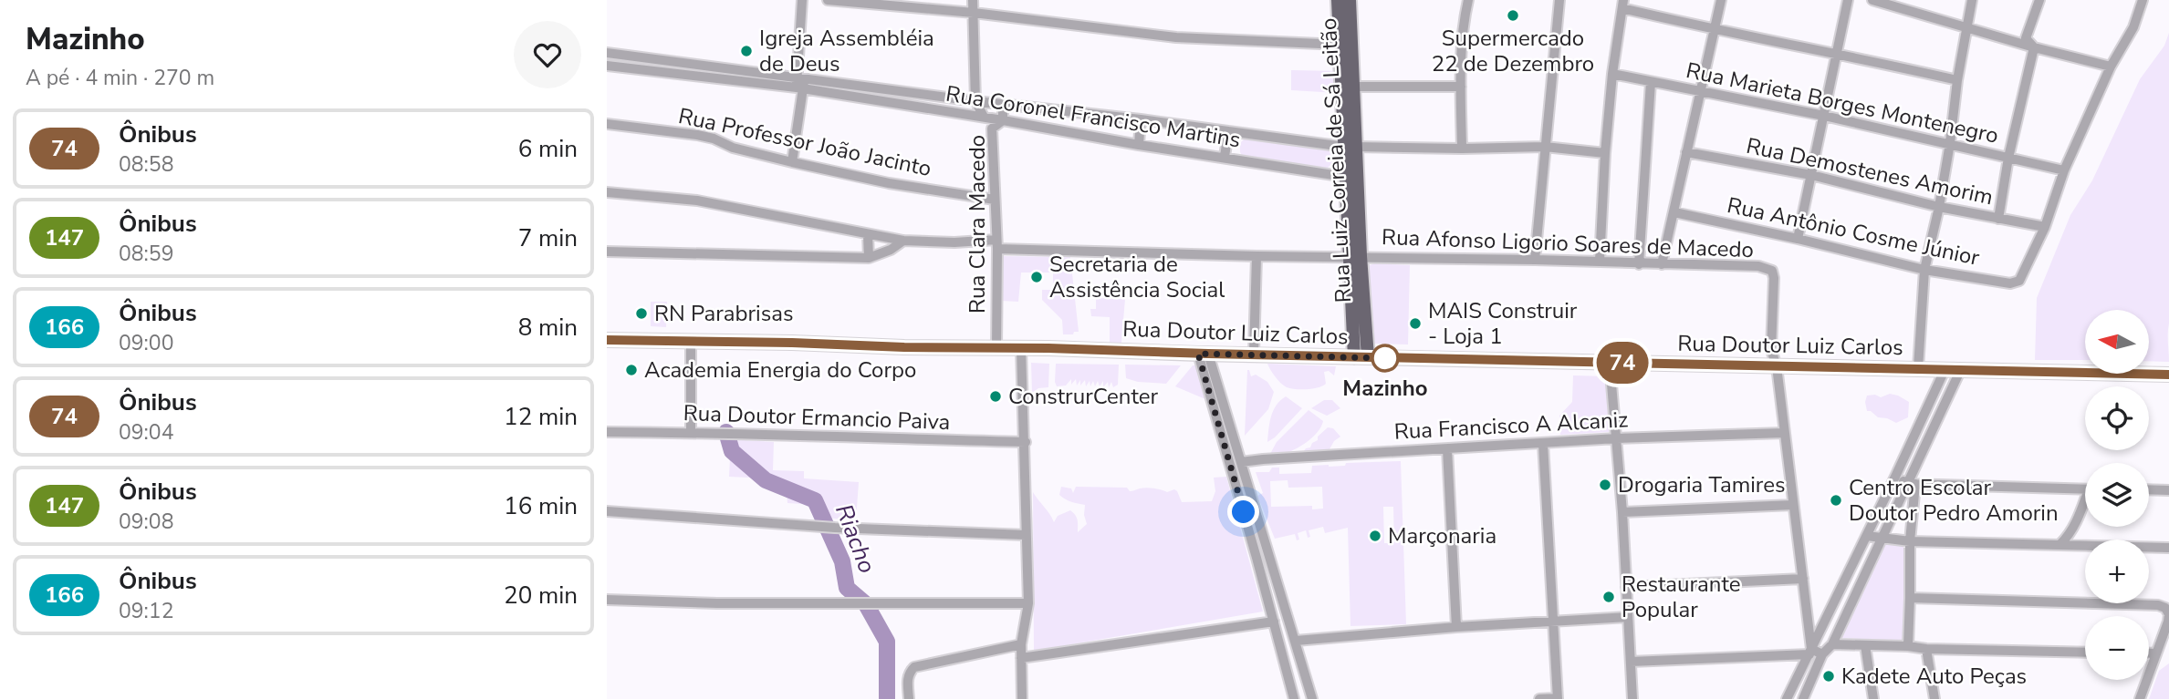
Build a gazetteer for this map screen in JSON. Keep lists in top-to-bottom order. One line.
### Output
{"streets":{"main road":["Rua Luiz Correia de Sá Leitão","Rua Doutor Luiz Carlos"],"street":["Rua Marieta Borges Montenegro","Rua Coronel Francisco Martins","Rua Professor João Jacinto","Rua Demostenes Amorim","Rua Clara Macedo","Rua Antônio Cosme Júnior","Rua Afonso Ligorio Soares de Macedo","Rua Doutor Ermancio Paiva","Rua Francisco A Alcaniz"]},"crossings":[["Rua Coronel Francisco Martins","Rua Luiz Correia de Sá Leitão"],["Rua Coronel Francisco Martins","Rua Clara Macedo"],["Rua Professor João Jacinto","Rua Clara Macedo"],["Rua Luiz Correia de Sá Leitão","Rua Afonso Ligorio Soares de Macedo"],["Rua Luiz Correia de Sá Leitão","Rua Doutor Luiz Carlos"],["Rua Demostenes Amorim","Rua Antônio Cosme Júnior"],["Rua Clara Macedo","Rua Afonso Ligorio Soares de Macedo"],["Rua Clara Macedo","Rua Doutor Luiz Carlos"],["Rua Afonso Ligorio Soares de Macedo","Rua Doutor Luiz Carlos"]],"water":["Riacho"],"places":["Supermercado 22 de Dezembro","Igreja Assembléia de Deus","Secretaria de Assistência Social","RN Parabrisas","MAIS Construir - Loja 1","Mazinho","Academia Energia do Corpo","ConstrurCenter","Drogaria Tamires","Centro Escolar Doutor Pedro Amorin","Marçonaria","Restaurante Popular","Kadete Auto Peças"],"lines":["bus line 74"],"north":"left","page":{"heading":["Mazinho","A pé · 4 min · 270 m"],"on_map":"74","list":[{"mark":"74","name":"Ônibus","note":"08:58","value":"6 min"},{"mark":"147","name":"Ônibus","note":"08:59","value":"7 min"},{"mark":"166","name":"Ônibus","note":"09:00","value":"8 min"},{"mark":"74","name":"Ônibus","note":"09:04","value":"12 min"},{"mark":"147","name":"Ônibus","note":"09:08","value":"16 min"},{"mark":"166","name":"Ônibus","note":"09:12","value":"20 min"}],"map_buttons":["+","−"]}}
